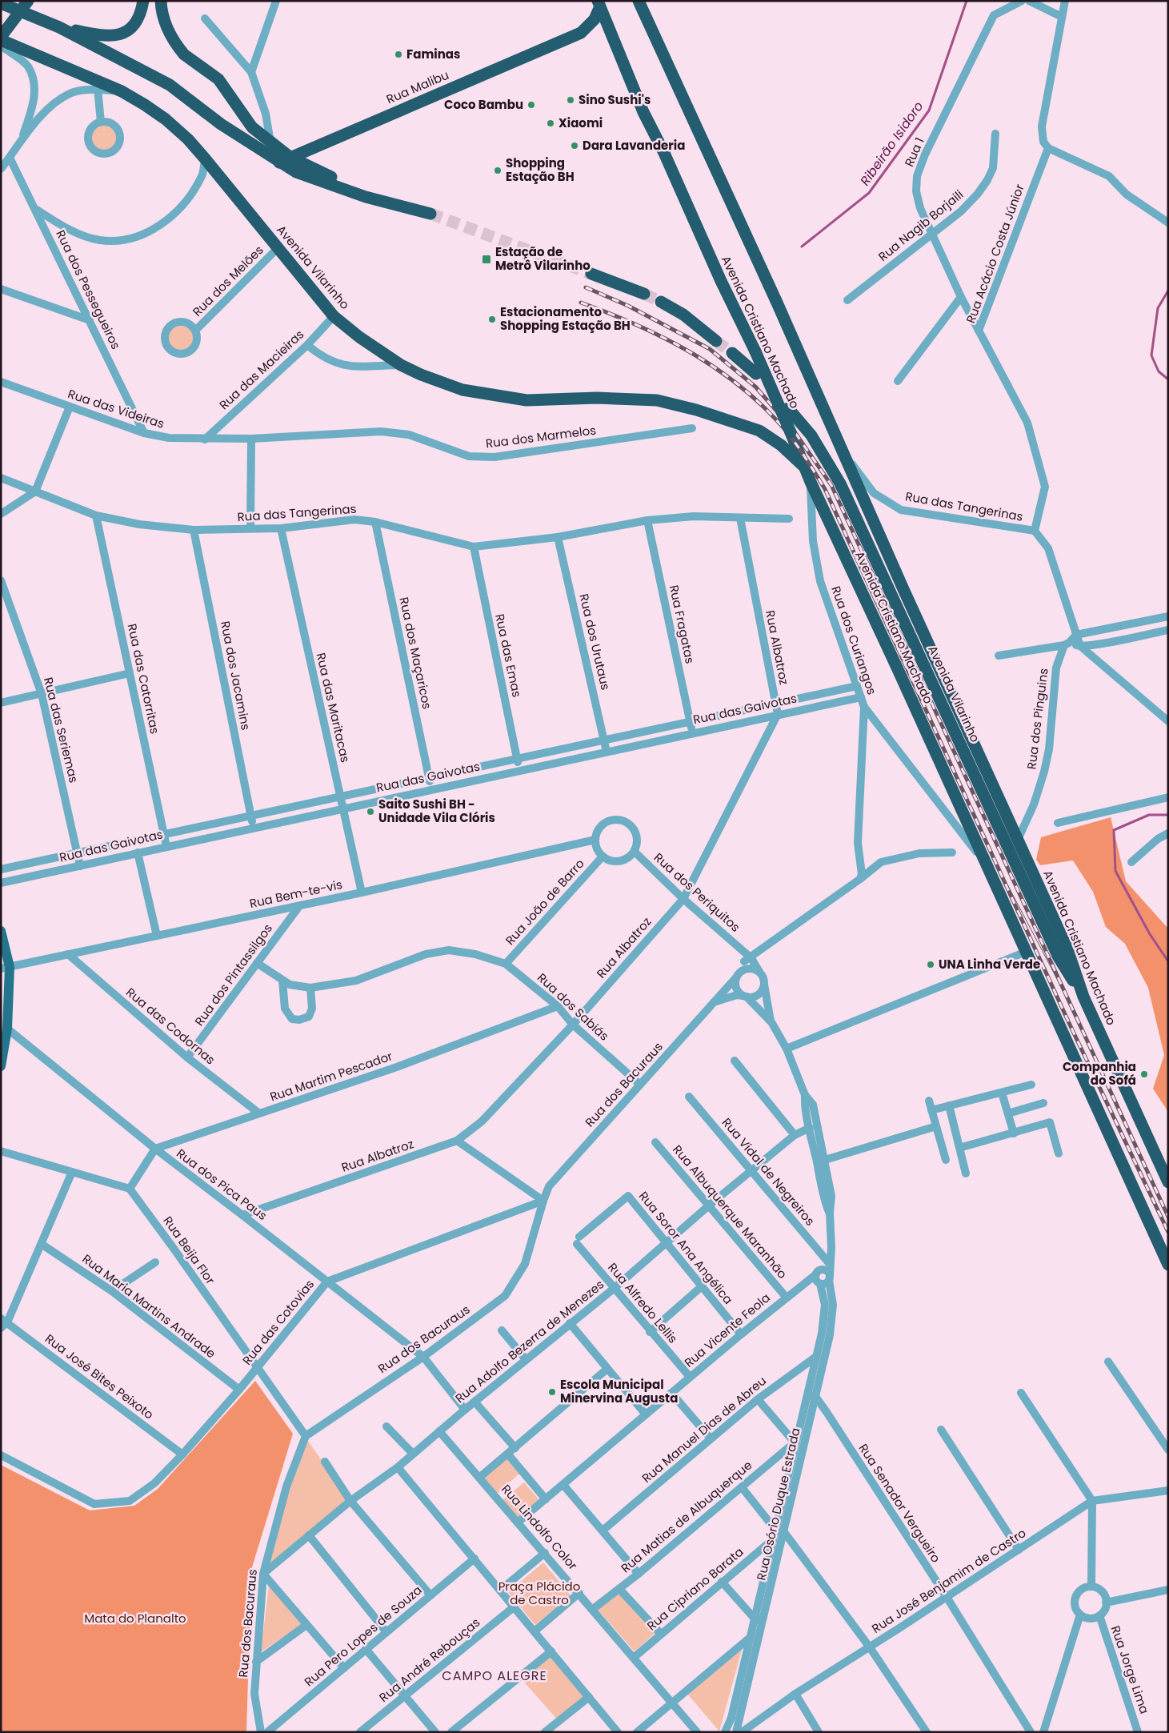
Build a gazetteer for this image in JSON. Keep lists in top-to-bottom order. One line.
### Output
{"streets":{"highway":["Rua Malibu","Avenida Vilarinho","Avenida Cristiano Machado"],"street":["Rua 1","Rua Nagib Borjaili","Rua Acácio Costa Júnior","Rua dos Melões","Rua dos Pessegueiros","Rua das Macieiras","Rua das Videiras","Rua dos Marmelos","Rua das Tangerinas","Rua Fragatas","Rua dos Curiangos","Rua dos Urutaus","Rua Albatroz","Rua dos Maçaricos","Rua das Emas","Rua dos Jacamins","Rua das Catorritas","Rua das Maritacas","Rua das Gaivotas","Rua dos Pinguins","Rua das Seriemas","Rua dos Periquitos","Rua Bem-te-vis","Rua João de Barro","Rua dos Pintassilgos","Rua dos Sabiás","Rua das Codornas","Rua Martim Pescador","Rua dos Bacuraus","Rua Vidal de Negreiros","Rua dos Pica Paus","Rua Albuquerque Maranhão","Rua Soror Ana Angélica","Rua Beija Flor","Rua Alfredo Lellis","Rua Maria Martins Andrade","Rua das Cotovias","Rua Vicente Feola","Rua Adolfo Bezerra de Menezes","Rua José Bites Peixoto","Rua Manuel Dias de Abreu","Rua Senador Vergueiro","Rua Osório Duque Estrada","Rua Matias de Albuquerque","Rua Lindolfo Color","Rua José Benjamim de Castro","Rua Cipriano Barata","Rua Pero Lopes de Souza","Rua André Rebouças","Rua Jorge Lima"]},"crossings":[["Rua Malibu","Avenida Cristiano Machado"],["Rua 1","Rua Nagib Borjaili"],["Rua 1","Rua Acácio Costa Júnior"],["Rua Acácio Costa Júnior","Rua das Tangerinas"],["Avenida Vilarinho","Rua dos Melões"],["Avenida Vilarinho","Avenida Cristiano Machado"],["Avenida Vilarinho","Rua das Macieiras"],["Rua dos Pessegueiros","Rua das Videiras"],["Avenida Cristiano Machado","Rua das Tangerinas"],["Avenida Cristiano Machado","Rua dos Curiangos"],["Avenida Cristiano Machado","Rua dos Pinguins"],["Rua das Macieiras","Rua das Videiras"],["Rua das Videiras","Rua dos Marmelos"],["Rua das Tangerinas","Rua Fragatas"],["Rua das Tangerinas","Rua dos Urutaus"],["Rua das Tangerinas","Rua Albatroz"],["Rua das Tangerinas","Rua dos Maçaricos"],["Rua das Tangerinas","Rua das Emas"],["Rua das Tangerinas","Rua dos Jacamins"],["Rua das Tangerinas","Rua das Catorritas"],["Rua das Tangerinas","Rua das Maritacas"],["Rua Fragatas","Rua das Gaivotas"],["Rua dos Curiangos","Rua das Gaivotas"],["Rua dos Urutaus","Rua das Gaivotas"],["Rua Albatroz","Rua das Gaivotas"],["Rua Albatroz","Rua dos Periquitos"],["Rua Albatroz","Rua dos Sabiás"],["Rua Albatroz","Rua dos Pica Paus"],["Rua dos Maçaricos","Rua das Gaivotas"],["Rua das Emas","Rua das Gaivotas"],["Rua dos Jacamins","Rua das Gaivotas"],["Rua das Catorritas","Rua das Gaivotas"],["Rua das Maritacas","Rua das Gaivotas"],["Rua das Maritacas","Rua Bem-te-vis"],["Rua das Gaivotas","Rua das Seriemas"],["Rua dos Periquitos","Rua Bem-te-vis"],["Rua dos Periquitos","Rua João de Barro"],["Rua dos Periquitos","Rua dos Bacuraus"],["Rua dos Periquitos","Rua Osório Duque Estrada"],["Rua Bem-te-vis","Rua João de Barro"],["Rua Bem-te-vis","Rua dos Pintassilgos"],["Rua Bem-te-vis","Rua das Codornas"],["Rua João de Barro","Rua dos Sabiás"],["Rua dos Pintassilgos","Rua dos Sabiás"],["Rua dos Pintassilgos","Rua das Codornas"],["Rua dos Sabiás","Rua Martim Pescador"],["Rua dos Sabiás","Rua dos Bacuraus"],["Rua das Codornas","Rua Martim Pescador"],["Rua Martim Pescador","Rua dos Pica Paus"],["Rua dos Bacuraus","Rua dos Pica Paus"],["Rua dos Bacuraus","Rua Beija Flor"],["Rua dos Bacuraus","Rua das Cotovias"],["Rua dos Bacuraus","Rua Adolfo Bezerra de Menezes"],["Rua dos Bacuraus","Rua Osório Duque Estrada"],["Rua Vidal de Negreiros","Rua Adolfo Bezerra de Menezes"],["Rua Vidal de Negreiros","Rua Osório Duque Estrada"],["Rua dos Pica Paus","Rua das Cotovias"],["Rua dos Pica Paus","Rua Adolfo Bezerra de Menezes"],["Rua Albuquerque Maranhão","Rua Vicente Feola"],["Rua Albuquerque Maranhão","Rua Adolfo Bezerra de Menezes"],["Rua Soror Ana Angélica","Rua Alfredo Lellis"],["Rua Soror Ana Angélica","Rua Vicente Feola"],["Rua Soror Ana Angélica","Rua Adolfo Bezerra de Menezes"],["Rua Beija Flor","Rua das Cotovias"],["Rua Alfredo Lellis","Rua Vicente Feola"],["Rua Alfredo Lellis","Rua Adolfo Bezerra de Menezes"],["Rua Maria Martins Andrade","Rua das Cotovias"],["Rua das Cotovias","Rua José Bites Peixoto"],["Rua Vicente Feola","Rua Osório Duque Estrada"],["Rua Vicente Feola","Rua Lindolfo Color"],["Rua Adolfo Bezerra de Menezes","Rua Osório Duque Estrada"],["Rua Adolfo Bezerra de Menezes","Rua Lindolfo Color"],["Rua Manuel Dias de Abreu","Rua Osório Duque Estrada"],["Rua Senador Vergueiro","Rua Osório Duque Estrada"],["Rua Senador Vergueiro","Rua José Benjamim de Castro"],["Rua Osório Duque Estrada","Rua Matias de Albuquerque"],["Rua Osório Duque Estrada","Rua Cipriano Barata"],["Rua Matias de Albuquerque","Rua Lindolfo Color"],["Rua Lindolfo Color","Rua Cipriano Barata"]],"districts":["CAMPO ALEGRE"],"water":["Ribeirão Isidoro"],"parks":["Praça Plácido de Castro","Mata do Planalto"],"places":{"other":["Faminas","Sino Sushi's","Coco Bambu","Xiaomi","Dara Lavanderia","Shopping Estação BH","Estacionamento Shopping Estação BH","Saito Sushi BH - Unidade Vila Clóris","UNA Linha Verde","Companhia do Sofá","Escola Municipal Minervina Augusta"],"transit":["Estação de Metrô Vilarinho"]}}
